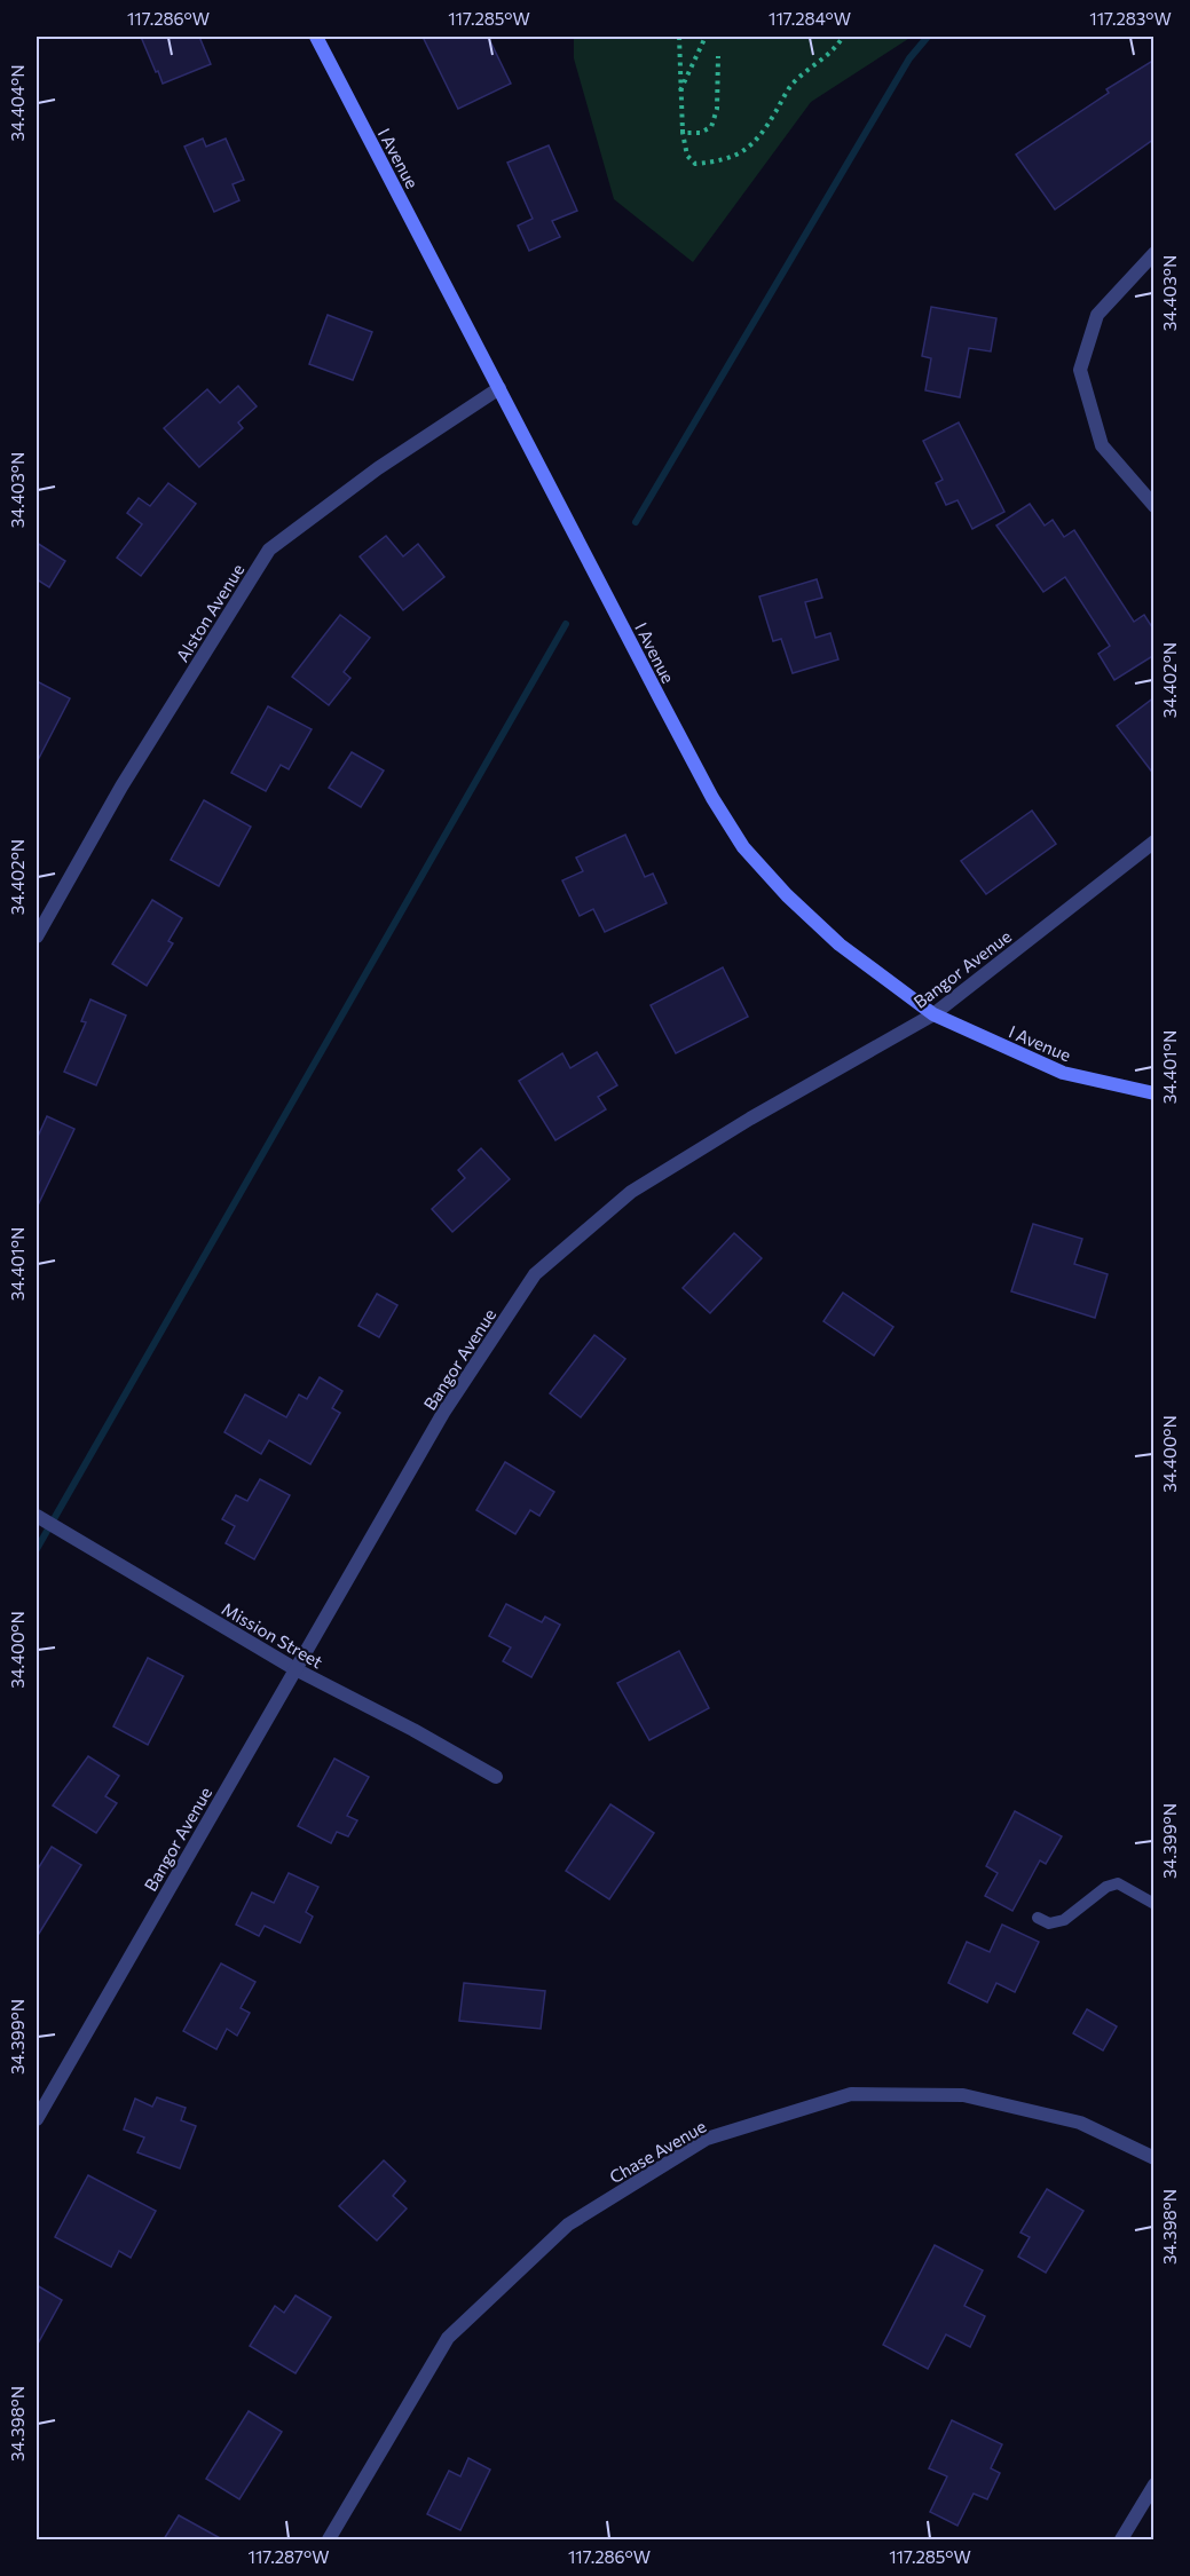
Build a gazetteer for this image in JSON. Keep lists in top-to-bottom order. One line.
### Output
{"streets":{"main road":["I Avenue"],"street":["Alston Avenue","Bangor Avenue","Mission Street","Chase Avenue"]},"crossings":[["I Avenue","Alston Avenue"],["I Avenue","Bangor Avenue"],["Bangor Avenue","Mission Street"]],"coordinates":["117.286°W","117.285°W","117.284°W","117.283°W","34.404°N","34.403°N","34.402°N","34.401°N","34.400°N","34.399°N","34.398°N","117.287°W"]}
